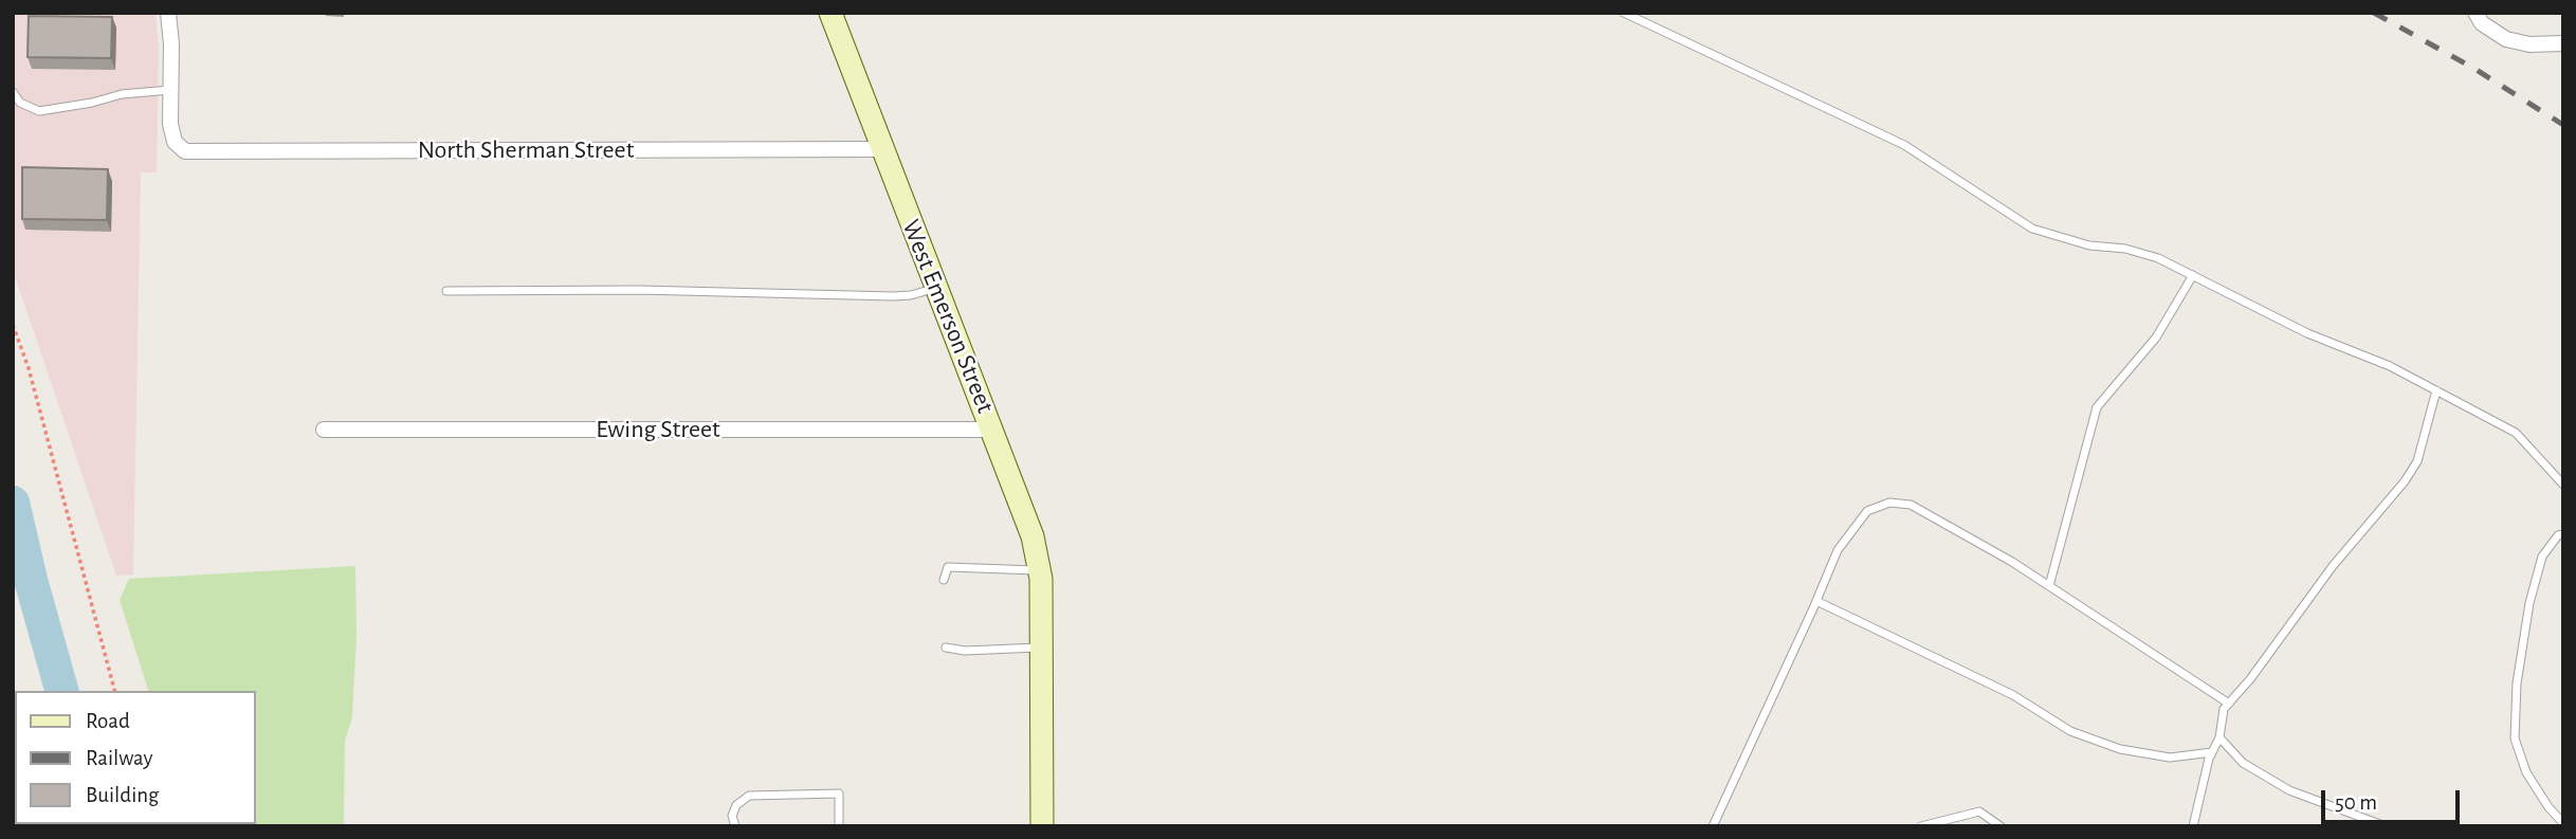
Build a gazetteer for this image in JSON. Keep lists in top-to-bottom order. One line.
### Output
{"streets":{"street":["North Sherman Street","West Emerson Street","Ewing Street"]},"crossings":[["North Sherman Street","West Emerson Street"],["West Emerson Street","Ewing Street"]],"legend":["Road","Railway","Building"],"scale_bar":"50 m"}
